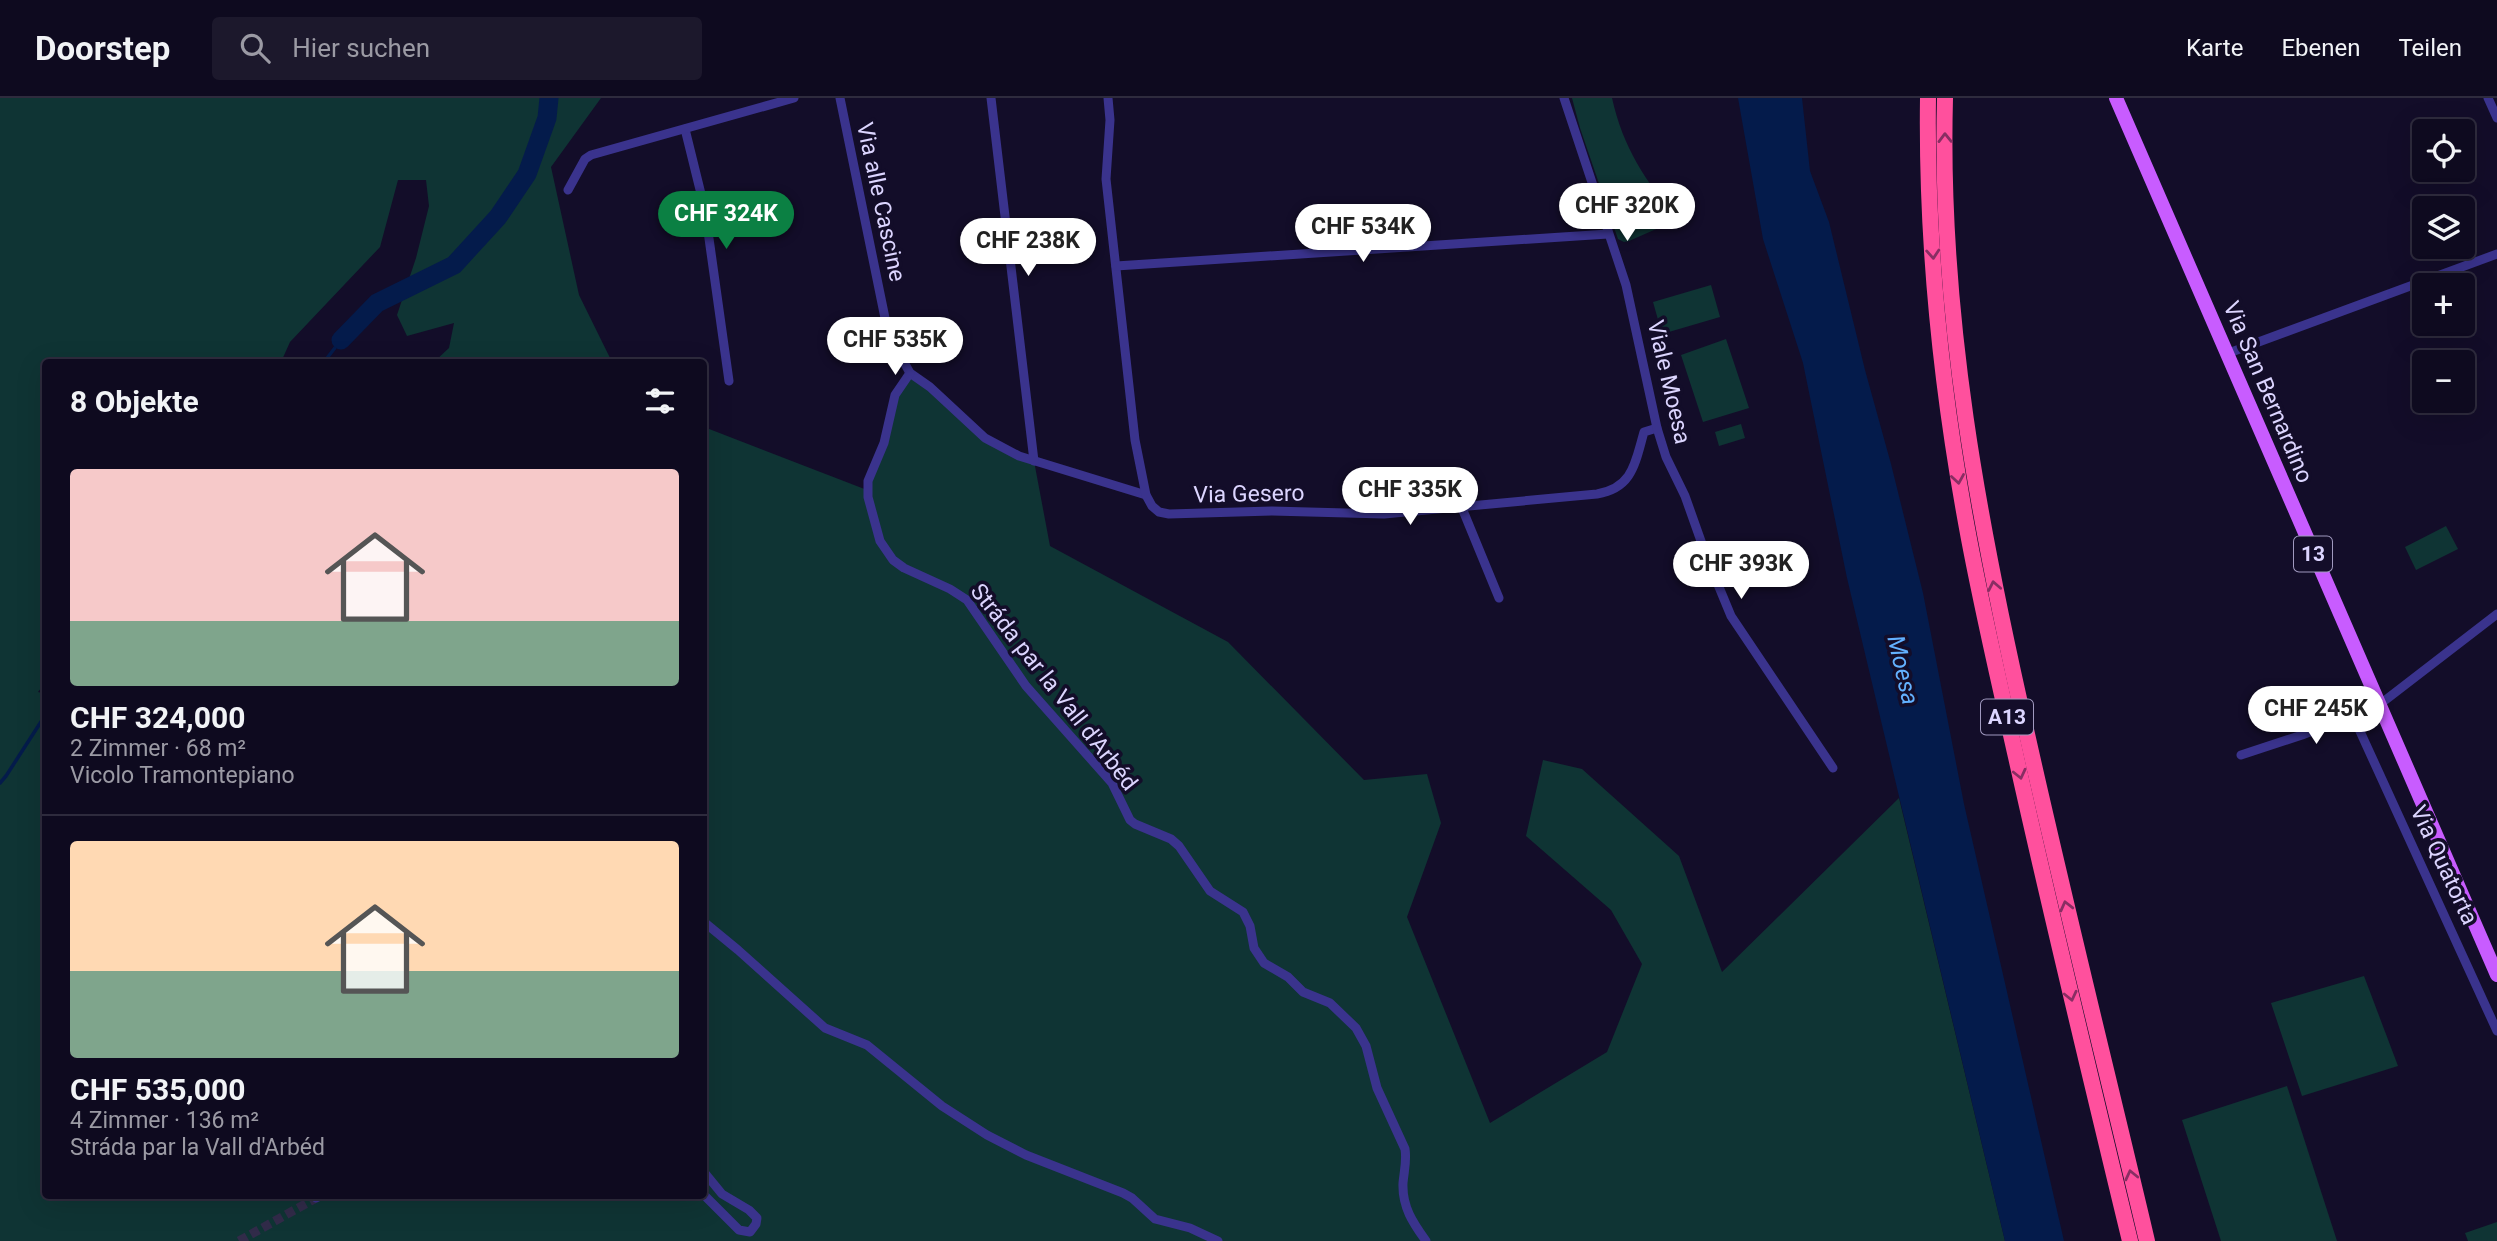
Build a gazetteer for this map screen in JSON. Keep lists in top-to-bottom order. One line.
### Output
{"streets":{"highway":["A13"],"main road":["Via San Bernardino","13"],"street":["Via alle Cascine","Viale Moesa","Via Gesero","Stráda par la Vall d'Arbéd","Via Quatorta"]},"crossings":[["Via alle Cascine","Via Gesero"],["Via alle Cascine","Stráda par la Vall d'Arbéd"],["Viale Moesa","Via Gesero"],["Via San Bernardino","13"]],"water":["Moesa"],"page":{"header":"Doorstep","search":"Hier suchen","nav":["Karte","Ebenen","Teilen"],"map_buttons":["+","−"],"price":["CHF 320K","CHF 324K","CHF 534K","CHF 238K","CHF 535K","CHF 335K","CHF 393K","CHF 245K"],"heading":"8 Objekte","list":[{"name":"CHF 324,000","note":"2 Zimmer · 68 m² · Vicolo Tramontepiano"},{"name":"CHF 535,000","note":"4 Zimmer · 136 m² · Stráda par la Vall d'Arbéd"}]}}
